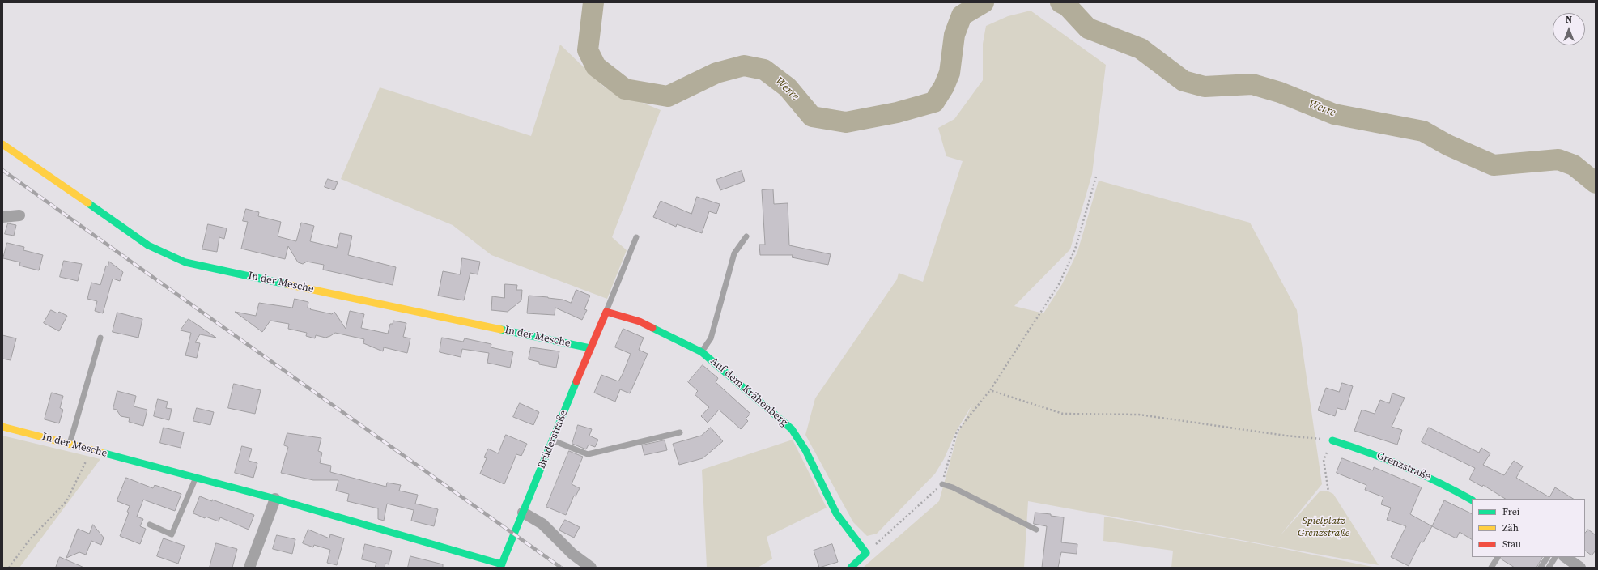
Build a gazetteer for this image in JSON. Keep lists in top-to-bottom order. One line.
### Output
{"streets":{"street":["In der Mesche","Auf dem Krähenberg","Brüderstraße","Grenzstraße"]},"crossings":[["In der Mesche","Brüderstraße"],["Auf dem Krähenberg","Brüderstraße"]],"water":["Werre"],"parks":["Spielplatz Grenzstraße"],"legend":["Frei","Zäh","Stau"],"north":"top"}
